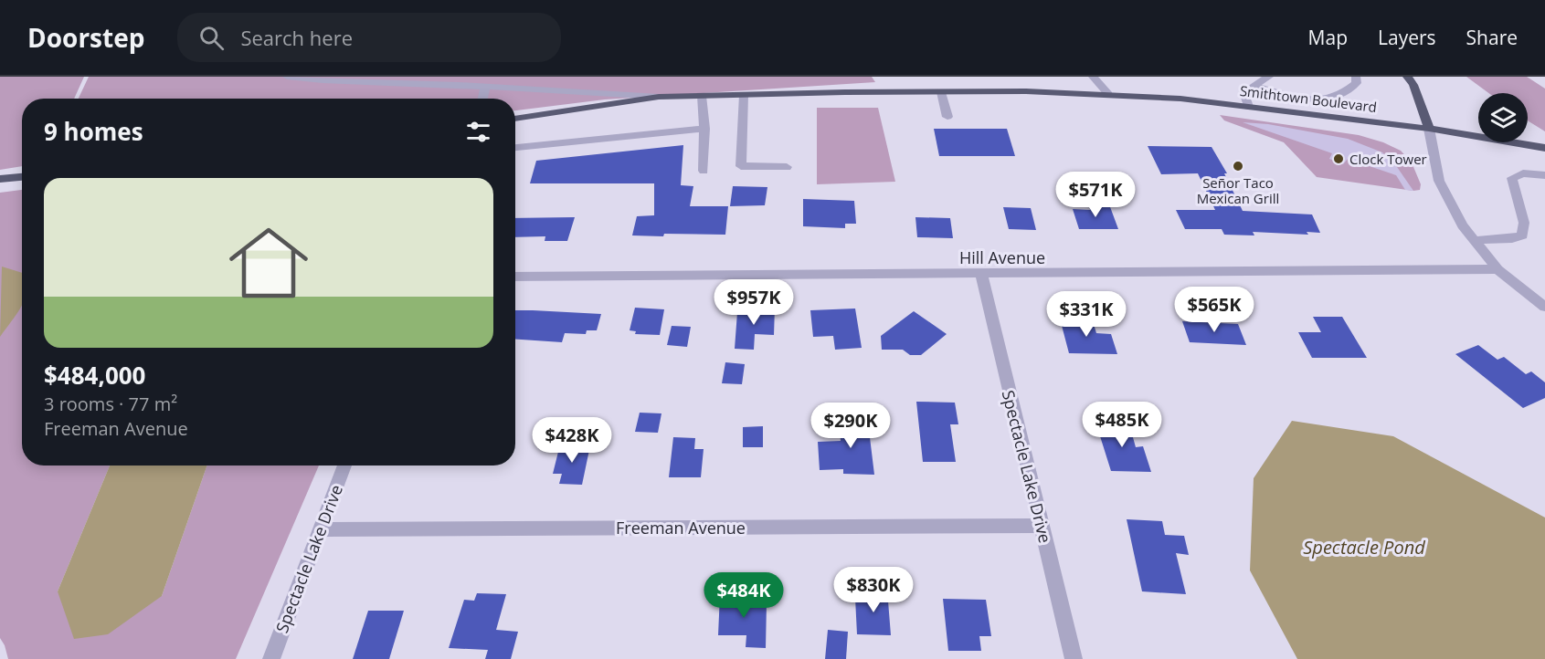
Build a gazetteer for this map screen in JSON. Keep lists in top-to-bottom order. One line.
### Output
{"streets":{"main road":["Smithtown Boulevard"],"street":["Hill Avenue","Spectacle Lake Drive","Freeman Avenue"]},"crossings":[["Hill Avenue","Spectacle Lake Drive"],["Spectacle Lake Drive","Freeman Avenue"]],"water":["Spectacle Pond"],"places":["Clock Tower","Señor Taco Mexican Grill"],"page":{"header":"Doorstep","search":"Search here","nav":["Map","Layers","Share"],"heading":"9 homes","list":[{"name":"$484,000","note":"3 rooms · 77 m² · Freeman Avenue"}],"price":["$571K","$957K","$565K","$331K","$485K","$290K","$428K","$830K","$484K"]}}
